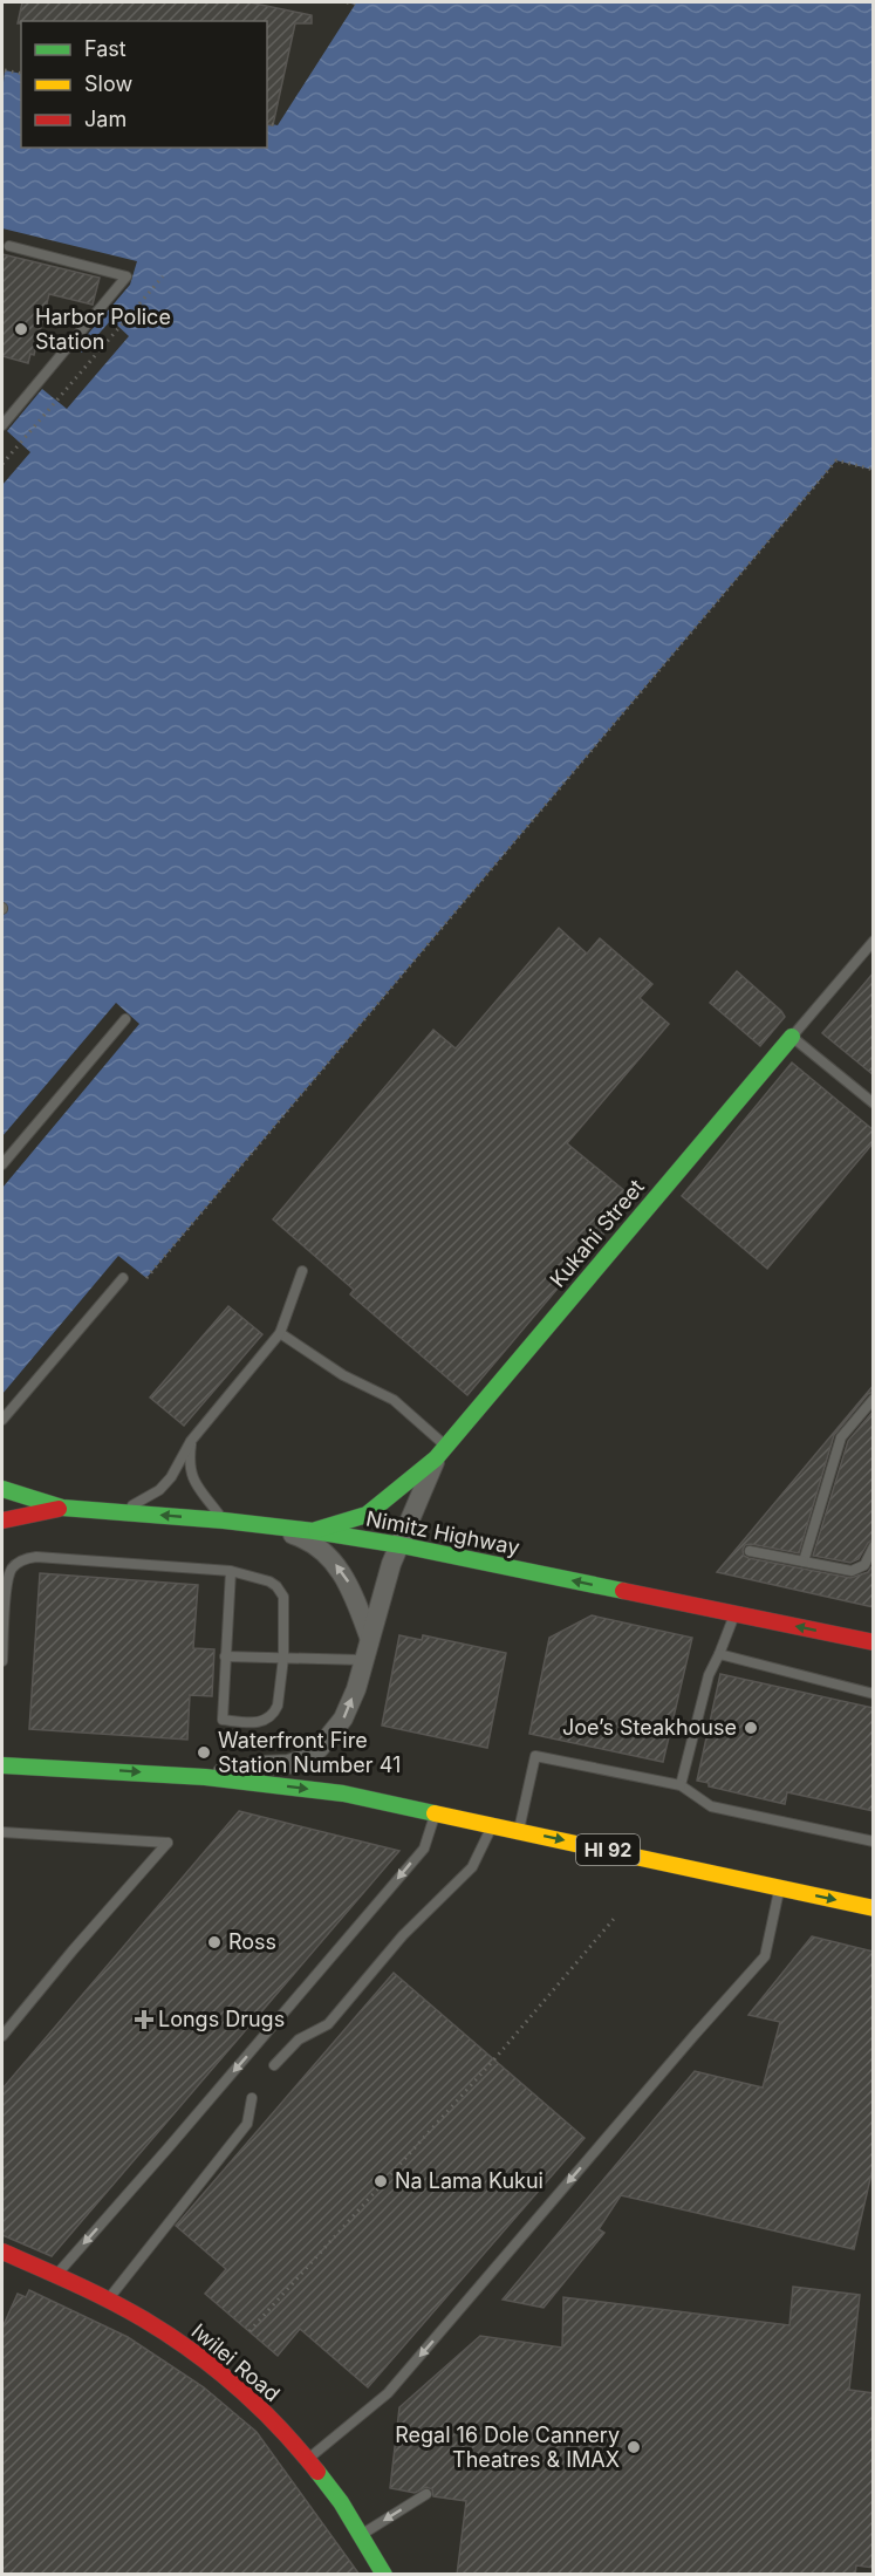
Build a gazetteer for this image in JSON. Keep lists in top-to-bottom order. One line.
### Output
{"streets":{"main road":["Kukahi Street","Nimitz Highway","HI 92","Iwilei Road"]},"crossings":[["Kukahi Street","Nimitz Highway"],["Kukahi Street","HI 92"]],"one_way":["Nimitz Highway"],"places":{"other":["Harbor Police Station","Joe’s Steakhouse","Waterfront Fire Station Number 41","Ross","Na Lama Kukui","Regal 16 Dole Cannery Theatres & IMAX"],"health":["Longs Drugs"]},"legend":["Fast","Slow","Jam"]}
